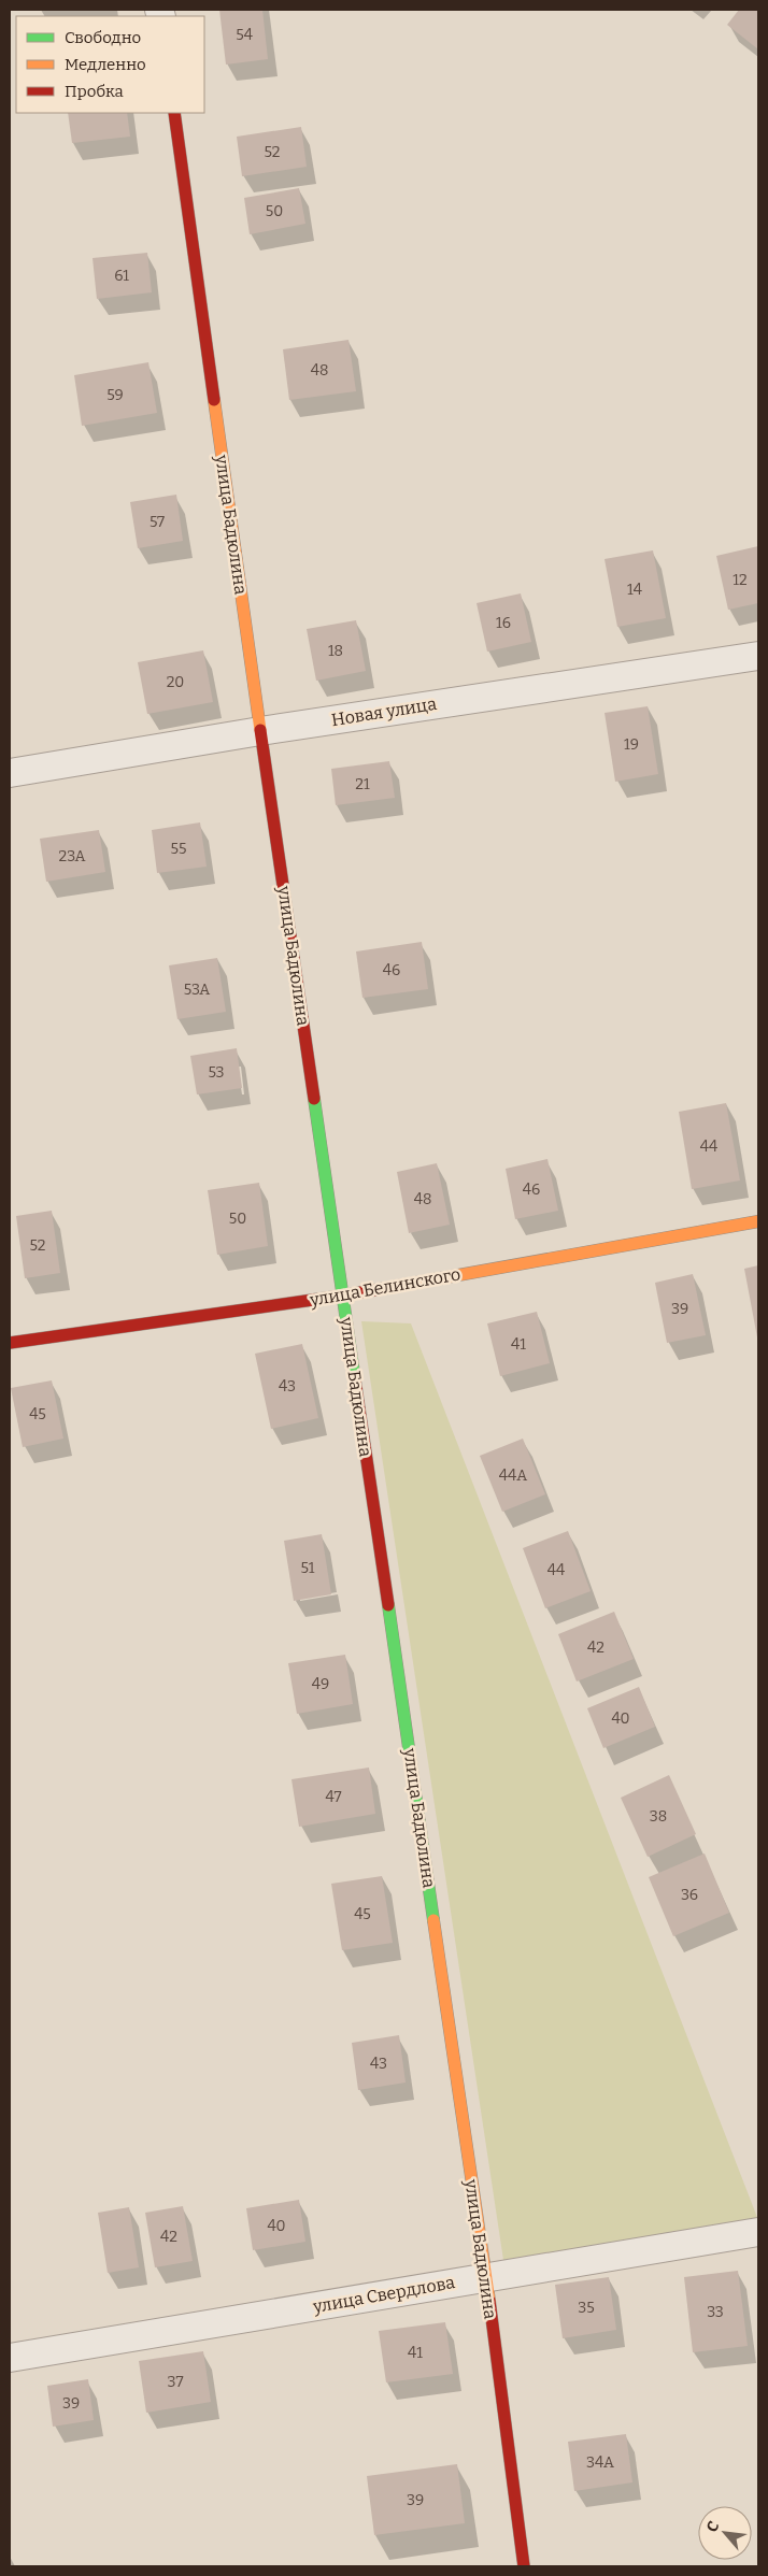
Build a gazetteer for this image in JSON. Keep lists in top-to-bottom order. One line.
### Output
{"streets":{"street":["улица Бадюлина","Новая улица","улица Белинского","улица Свердлова"]},"crossings":[["улица Бадюлина","Новая улица"],["улица Бадюлина","улица Белинского"],["улица Бадюлина","улица Свердлова"]],"house_numbers":["54","52","50","61","48","59","57","12","14","16","18","20","19","21","55","23А","46","53А","53","44","46","48","50","52","39","41","43","45","44А","51","44","42","49","40","47","38","36","45","43","40","42","35","33","41","37","39","34А","39"],"legend":["Свободно","Медленно","Пробка"],"north":"top left"}
